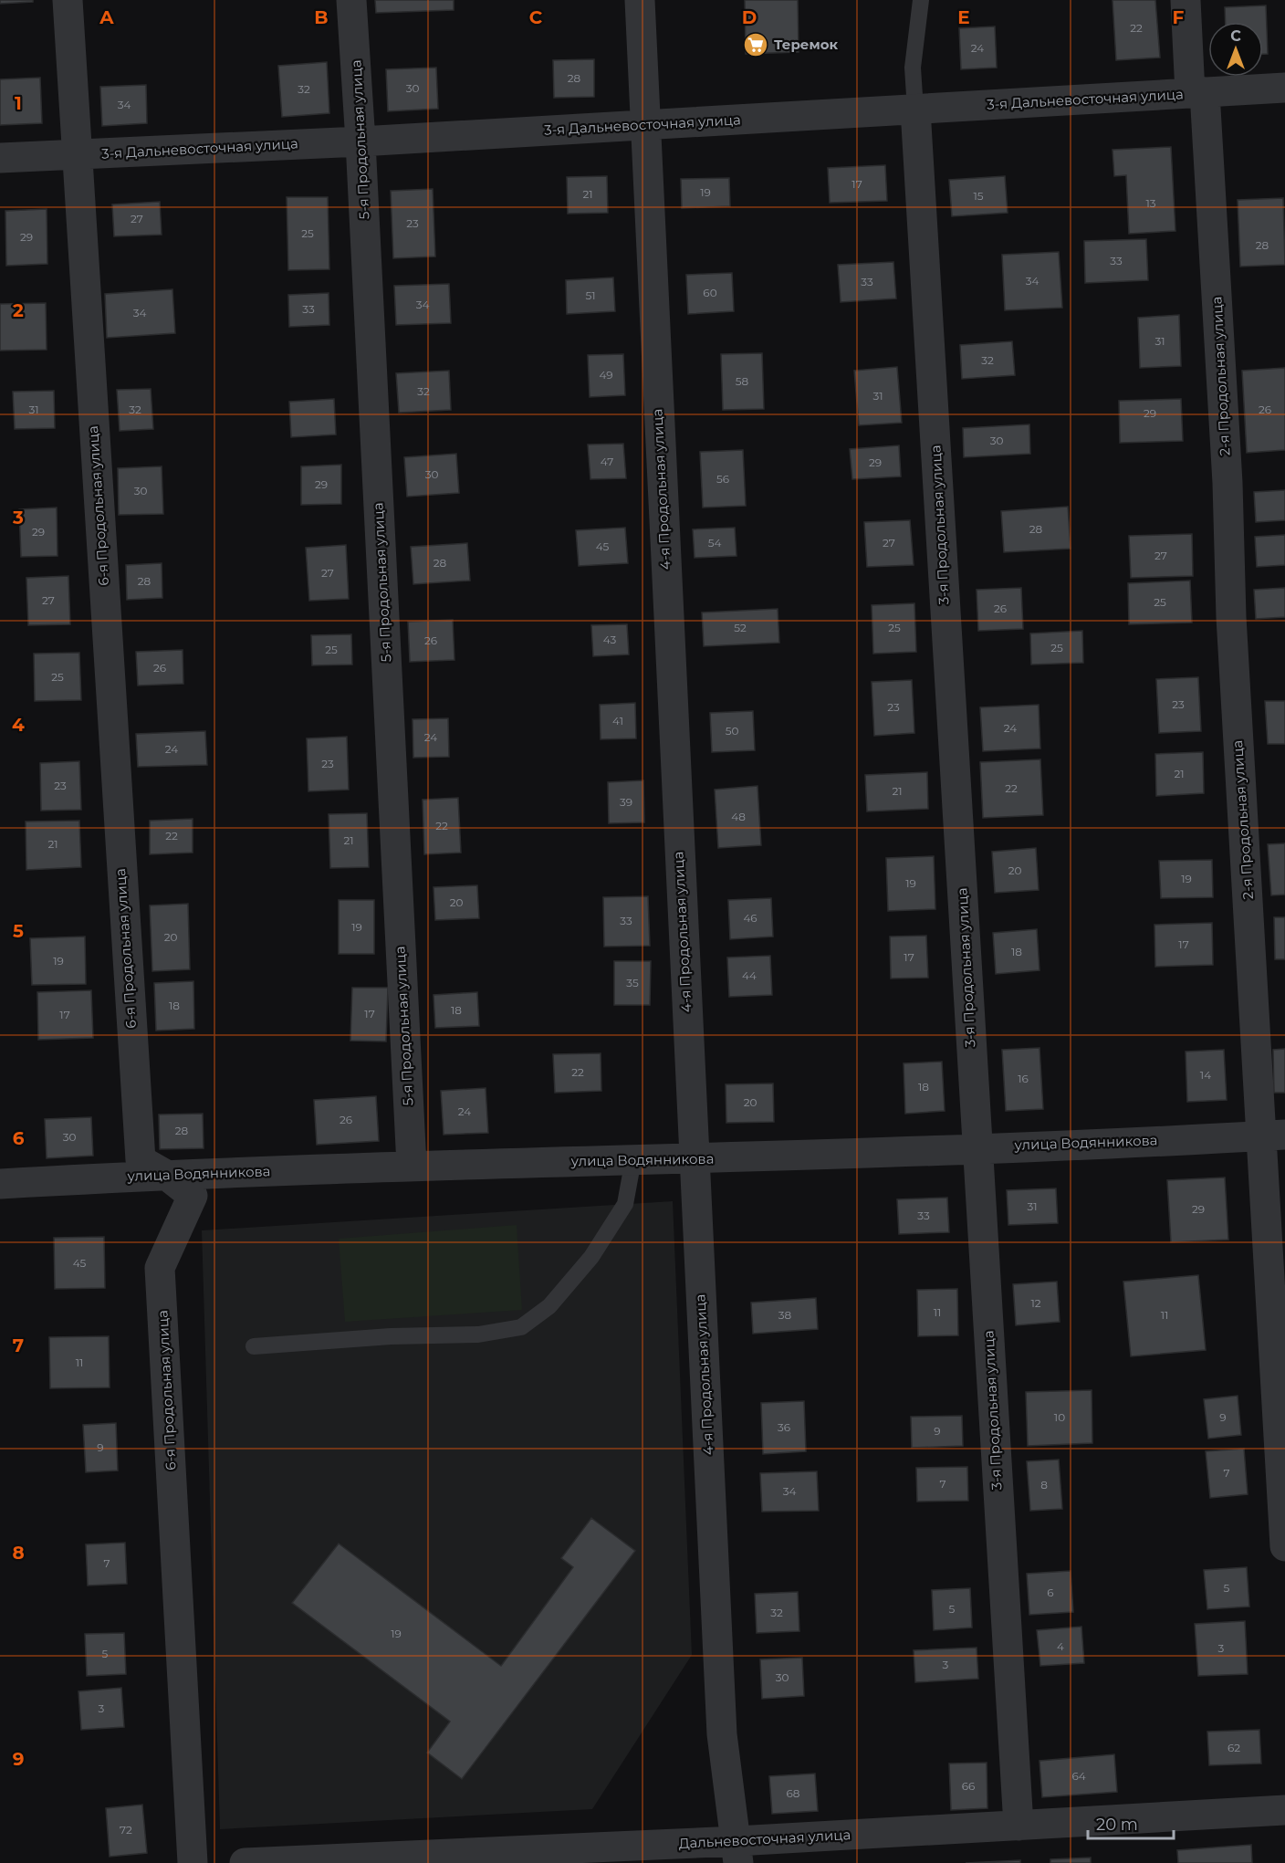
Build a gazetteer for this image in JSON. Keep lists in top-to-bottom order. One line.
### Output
{"streets":{"street":["3-я Дальневосточная улица","5-я Продольная улица","2-я Продольная улица","4-я Продольная улица","6-я Продольная улица","3-я Продольная улица","улица Водянникова","Дальневосточная улица"]},"crossings":[["3-я Дальневосточная улица","5-я Продольная улица"],["3-я Дальневосточная улица","2-я Продольная улица"],["3-я Дальневосточная улица","4-я Продольная улица"],["3-я Дальневосточная улица","6-я Продольная улица"],["3-я Дальневосточная улица","3-я Продольная улица"],["5-я Продольная улица","улица Водянникова"],["2-я Продольная улица","улица Водянникова"],["4-я Продольная улица","улица Водянникова"],["4-я Продольная улица","Дальневосточная улица"],["6-я Продольная улица","улица Водянникова"],["3-я Продольная улица","улица Водянникова"],["3-я Продольная улица","Дальневосточная улица"]],"places":{"supermarket":["Теремок"]},"house_numbers":["22","24","28","30","32","34","17","19","21","15","13","27","23","25","29","28","33","34","33","60","51","34","33","34","31","32","49","58","32","31","31","32","26","29","30","47","29","30","56","29","30","28","29","54","27","45","27","28","27","28","27","25","26","52","25","43","26","25","25","26","25","23","23","41","24","50","24","24","23","21","23","22","21","39","48","22","22","21","21","20","19","19","20","46","33","19","20","17","18","17","19","44","35","18","18","17","17","22","14","16","18","20","24","26","28","30","31","29","33","45","12","11","38","11","11","10","9","36","9","9","7","7","8","34","7","5","6","5","32","19","4","3","5","3","30","3","62","64","66","68","72"],"scale_bar":"20 m","north":"top","grid":{"columns":["A","B","C","D","E","F"],"rows":["1","2","3","4","5","6","7","8","9"]}}
